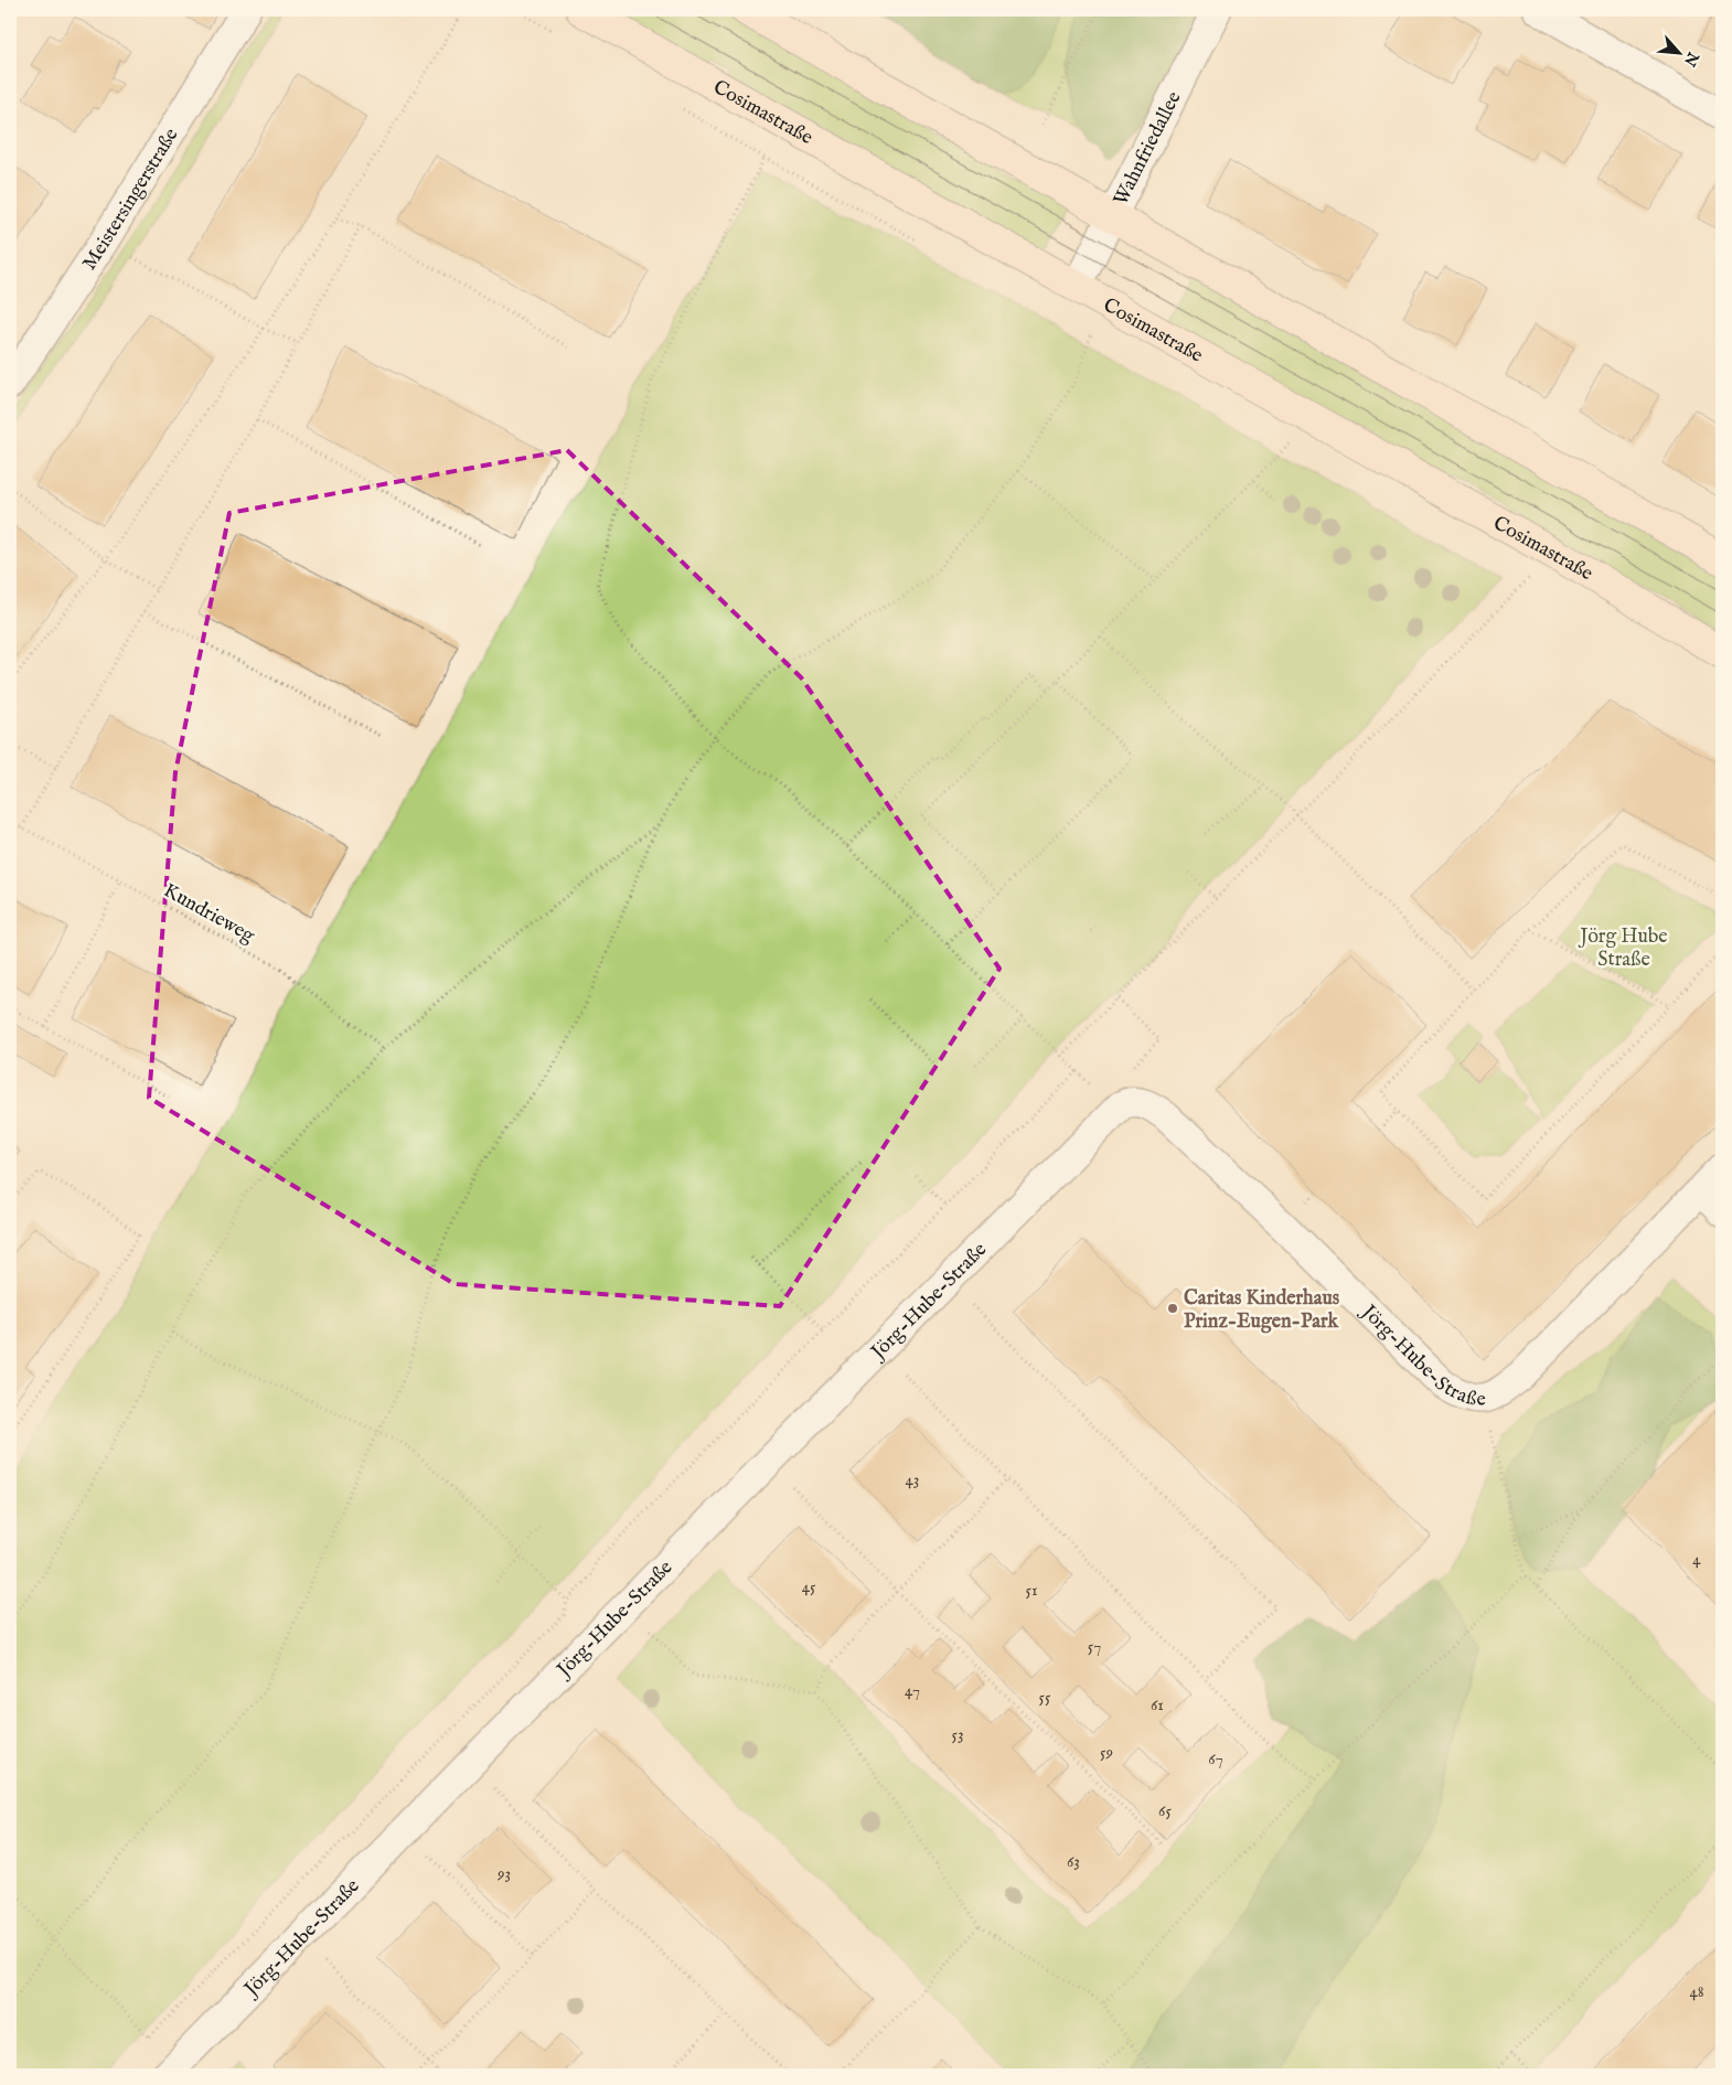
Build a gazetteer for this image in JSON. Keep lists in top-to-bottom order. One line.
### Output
{"streets":{"main road":["Cosimastraße"],"street":["Wahnfriedallee","Meistersingerstraße","Jörg-Hube-Straße"],"path":["Kundrieweg"]},"crossings":[["Cosimastraße","Wahnfriedallee"]],"parks":["Jörg Hube Straße"],"places":["Caritas Kinderhaus Prinz-Eugen-Park"],"house_numbers":["43","4","45","51","57","47","55","61","53","59","67","65","63","93","48"],"north":"bottom right"}
